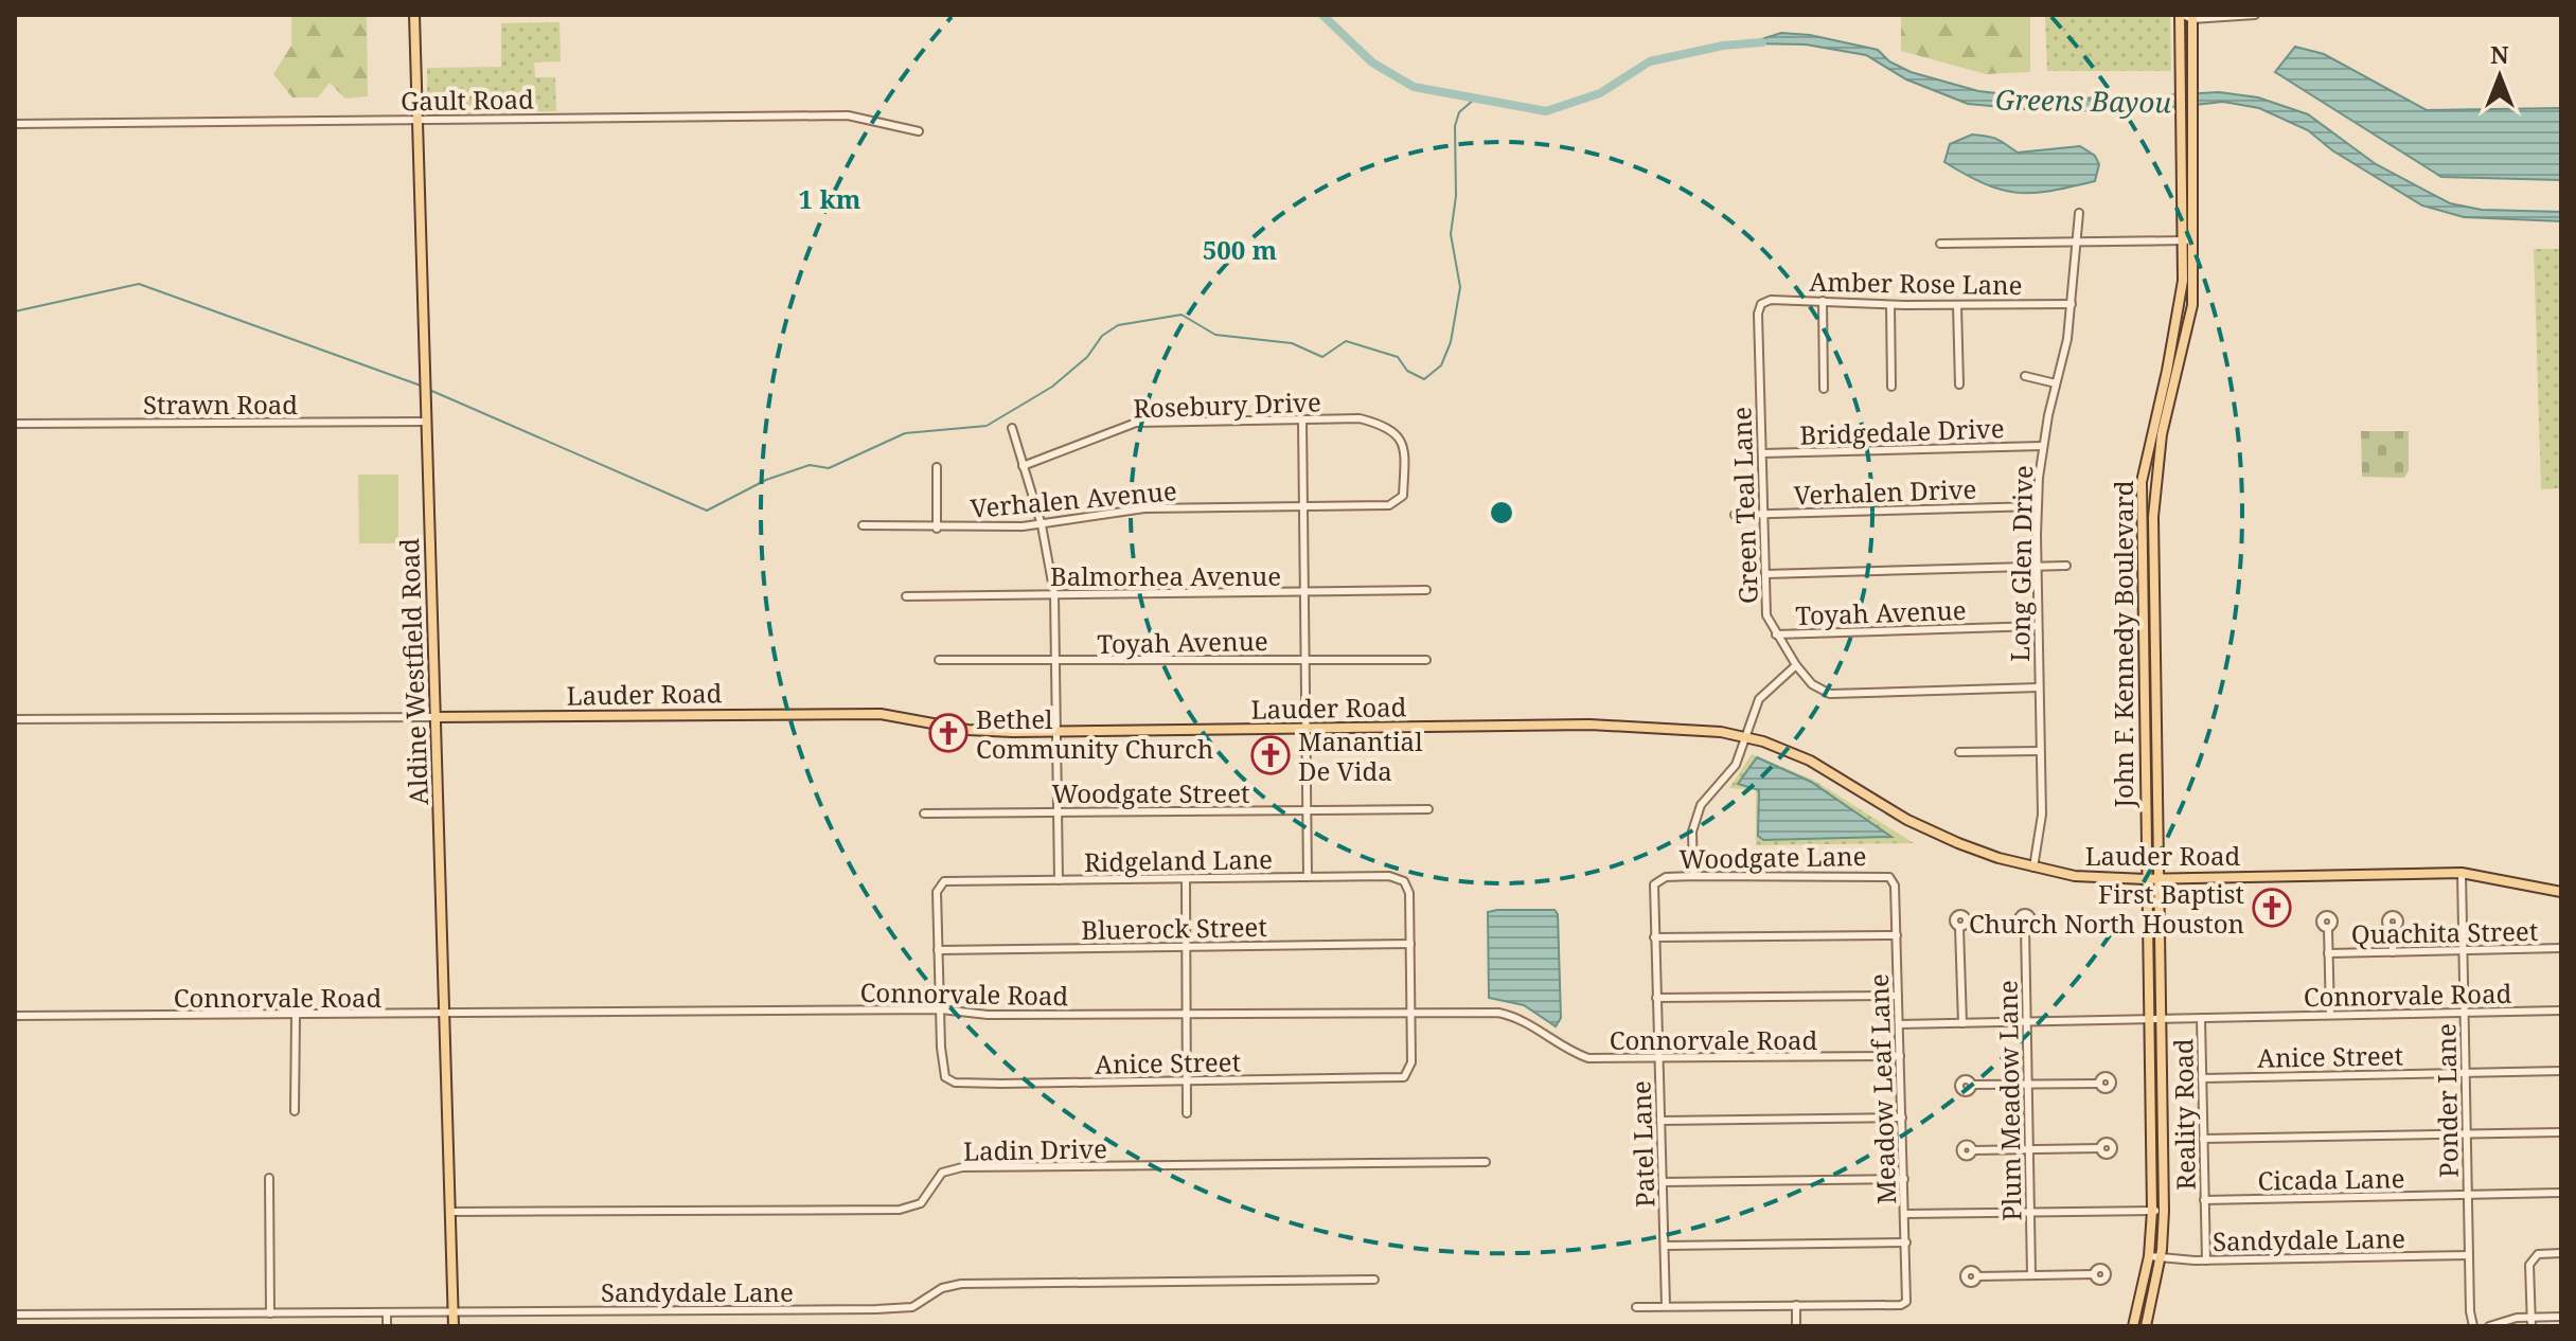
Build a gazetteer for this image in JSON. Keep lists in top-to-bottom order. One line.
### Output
{"streets":{"main road":["John F. Kennedy Boulevard","Aldine Westfield Road","Lauder Road"],"street":["Gault Road","Amber Rose Lane","Strawn Road","Rosebury Drive","Bridgedale Drive","Verhalen Drive","Verhalen Avenue","Green Teal Lane","Long Glen Drive","Balmorhea Avenue","Toyah Avenue","Woodgate Street","Woodgate Lane","Ridgeland Lane","Bluerock Street","Quachita Street","Connorvale Road","Anice Street","Meadow Leaf Lane","Plum Meadow Lane","Ponder Lane","Reality Road","Patel Lane","Ladin Drive","Cicada Lane","Sandydale Lane"]},"crossings":[["Gault Road","Aldine Westfield Road"],["Amber Rose Lane","Green Teal Lane"],["Amber Rose Lane","Long Glen Drive"],["Strawn Road","Aldine Westfield Road"],["Rosebury Drive","Verhalen Avenue"],["Bridgedale Drive","Green Teal Lane"],["Bridgedale Drive","Long Glen Drive"],["Verhalen Drive","Green Teal Lane"],["Verhalen Drive","Long Glen Drive"],["Green Teal Lane","Long Glen Drive"],["Green Teal Lane","Toyah Avenue"],["Long Glen Drive","Toyah Avenue"],["Long Glen Drive","Lauder Road"],["John F. Kennedy Boulevard","Lauder Road"],["John F. Kennedy Boulevard","Connorvale Road"],["John F. Kennedy Boulevard","Sandydale Lane"],["Aldine Westfield Road","Lauder Road"],["Aldine Westfield Road","Connorvale Road"],["Aldine Westfield Road","Ladin Drive"],["Aldine Westfield Road","Sandydale Lane"],["Lauder Road","Ponder Lane"],["Woodgate Lane","Meadow Leaf Lane"],["Woodgate Lane","Patel Lane"],["Ridgeland Lane","Bluerock Street"],["Quachita Street","Ponder Lane"],["Connorvale Road","Anice Street"],["Connorvale Road","Meadow Leaf Lane"],["Connorvale Road","Plum Meadow Lane"],["Connorvale Road","Ponder Lane"],["Connorvale Road","Reality Road"],["Connorvale Road","Patel Lane"],["Anice Street","Ponder Lane"],["Anice Street","Reality Road"],["Ponder Lane","Cicada Lane"],["Ponder Lane","Sandydale Lane"],["Reality Road","Cicada Lane"],["Reality Road","Sandydale Lane"]],"water":["Greens Bayou"],"places":{"church":["Bethel Community Church","Manantial De Vida","First Baptist Church North Houston"]},"north":"top","rings":["1 km","500 m"]}
